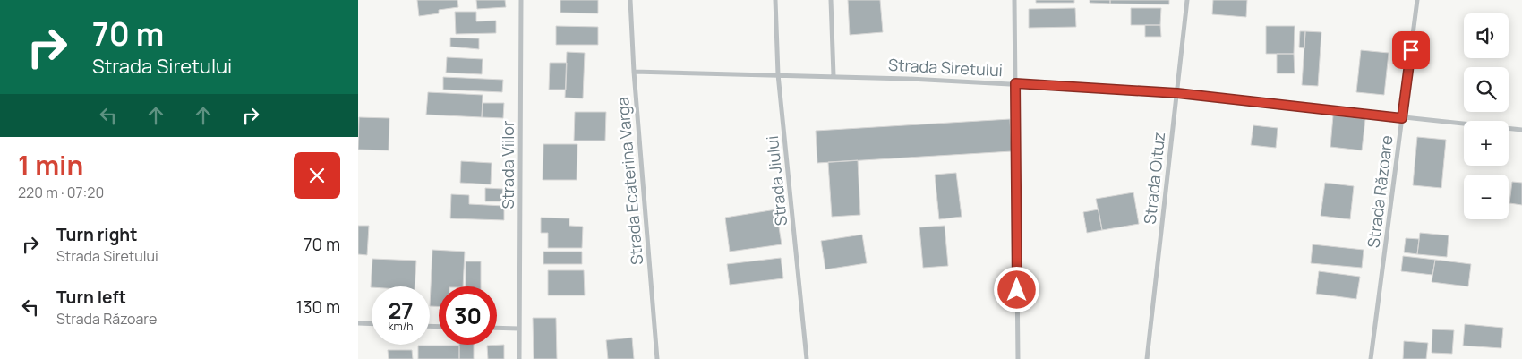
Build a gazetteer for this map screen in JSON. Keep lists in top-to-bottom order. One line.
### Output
{"streets":{"street":["Strada Siretului","Strada Viilor","Strada Oituz","Strada Ecaterina Varga","Strada Jiului","Strada Răzoare"]},"crossings":[["Strada Siretului","Strada Oituz"],["Strada Siretului","Strada Ecaterina Varga"],["Strada Siretului","Strada Jiului"],["Strada Siretului","Strada Răzoare"]],"page":{"turn":["70 m","Strada Siretului"],"map_buttons":["+","−"],"heading":["1 min","220 m · 07:20"],"list":[{"name":"Turn right","note":"Strada Siretului","value":"70 m"},{"name":"Turn left","note":"Strada Răzoare","value":"130 m"}],"speed":"27 km/h","limit":"30"}}
